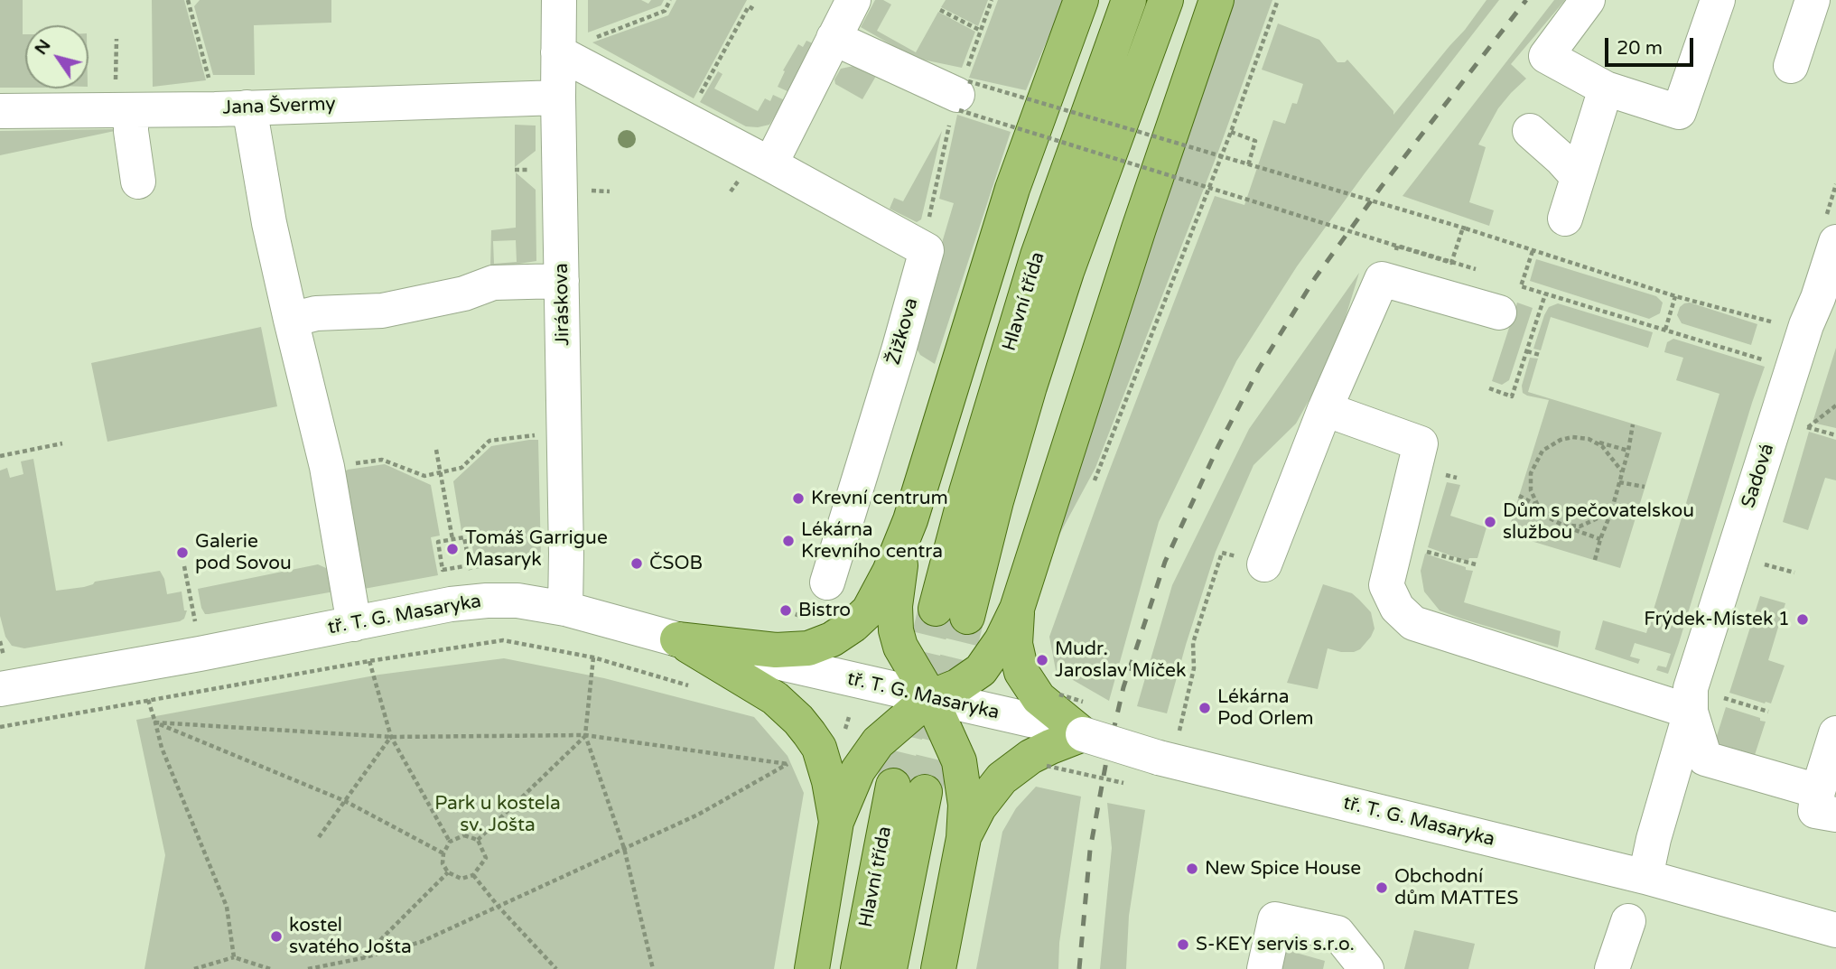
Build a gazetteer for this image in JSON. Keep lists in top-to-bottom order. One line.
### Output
{"streets":{"main road":["Hlavní třída"],"street":["Jana Švermy","Jiráskova","Žižkova","Sadová","tř. T. G. Masaryka"]},"crossings":[["Jana Švermy","Jiráskova"],["Jiráskova","Žižkova"],["Jiráskova","tř. T. G. Masaryka"],["Sadová","tř. T. G. Masaryka"]],"parks":["Park u kostela sv. Jošta"],"places":["Krevní centrum","Dům s pečovatelskou službou","Lékárna Krevního centra","Tomáš Garrigue Masaryk","Galerie pod Sovou","ČSOB","Bistro","Frýdek-Místek 1","Mudr. Jaroslav Míček","Lékárna Pod Orlem","New Spice House","Obchodní dům MATTES","kostel svatého Jošta","S-KEY servis s.r.o."],"scale_bar":"20 m","north":"top left"}
